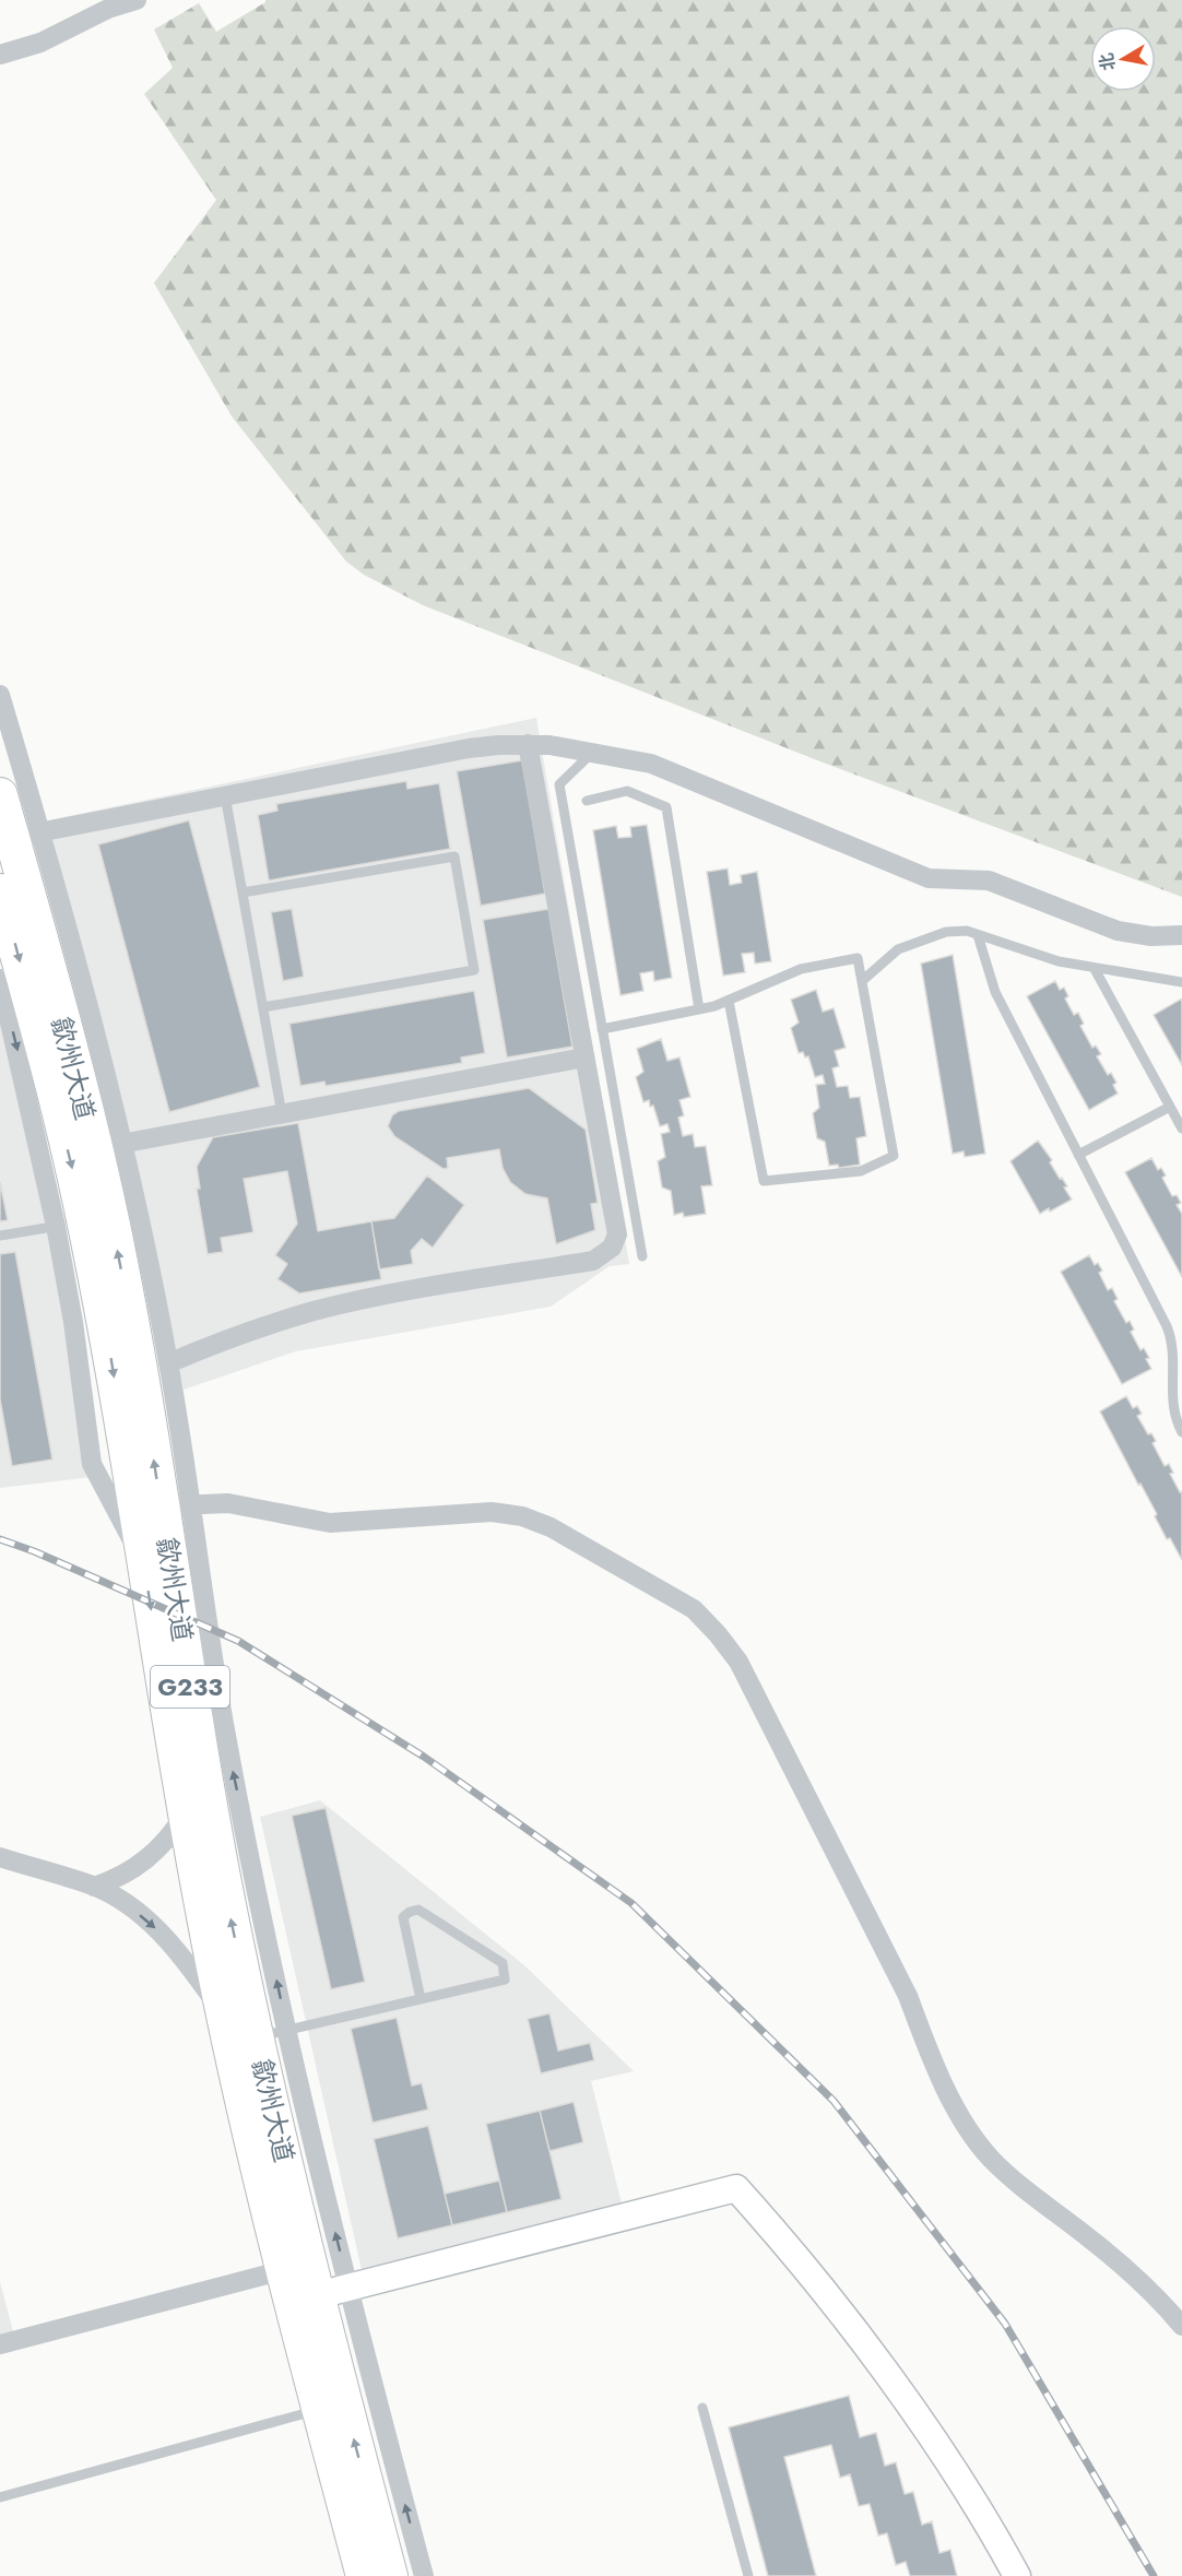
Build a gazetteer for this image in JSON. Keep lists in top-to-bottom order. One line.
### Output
{"streets":{"highway":["歙州大道","G233"]},"north":"left"}
